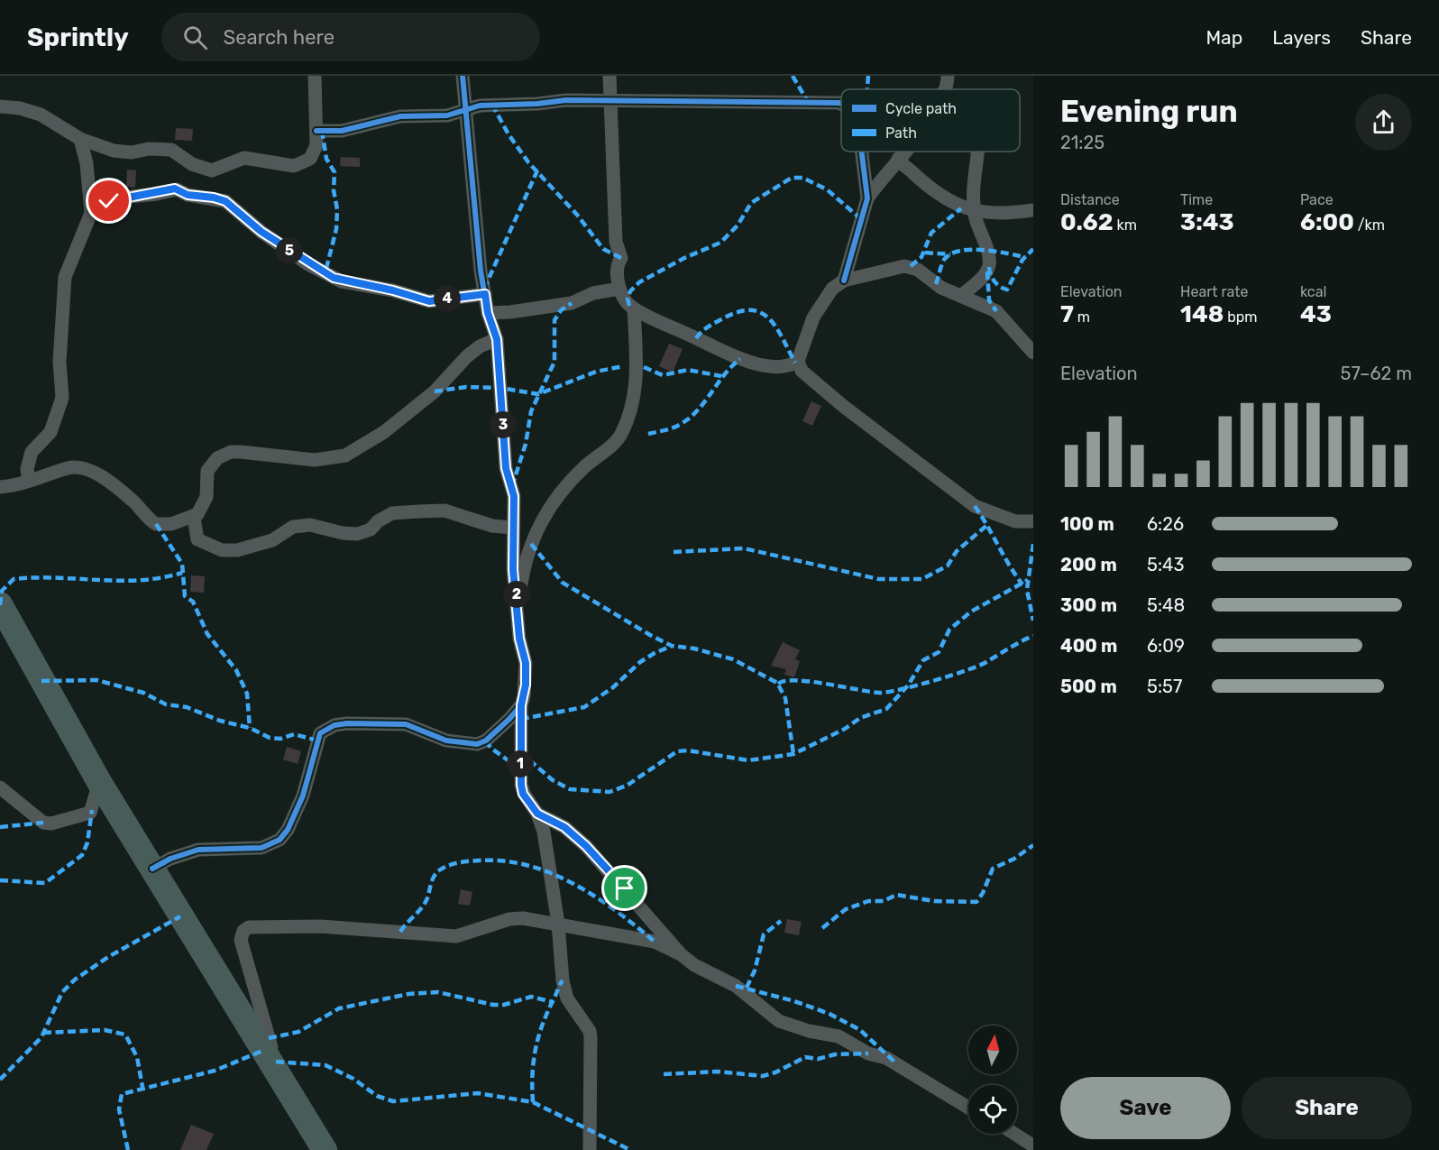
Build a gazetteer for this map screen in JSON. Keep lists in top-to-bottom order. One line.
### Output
{"legend":["Cycle path","Path"],"north":"top","page":{"header":"Sprintly","search":"Search here","nav":["Map","Layers","Share"],"heading":["Evening run","21:25"],"stats":[["Distance","0.62 km"],["Time","3:43"],["Pace","6:00 /km"],["Elevation","7 m"],["Heart rate","148 bpm"],["kcal","43"]],"pins":["5","4","3","2","1"],"chart":["Elevation","57–62 m"],"list":[{"name":"100 m","note":"6:26"},{"name":"200 m","note":"5:43"},{"name":"300 m","note":"5:48"},{"name":"400 m","note":"6:09"},{"name":"500 m","note":"5:57"}],"buttons":["Save","Share"]}}
